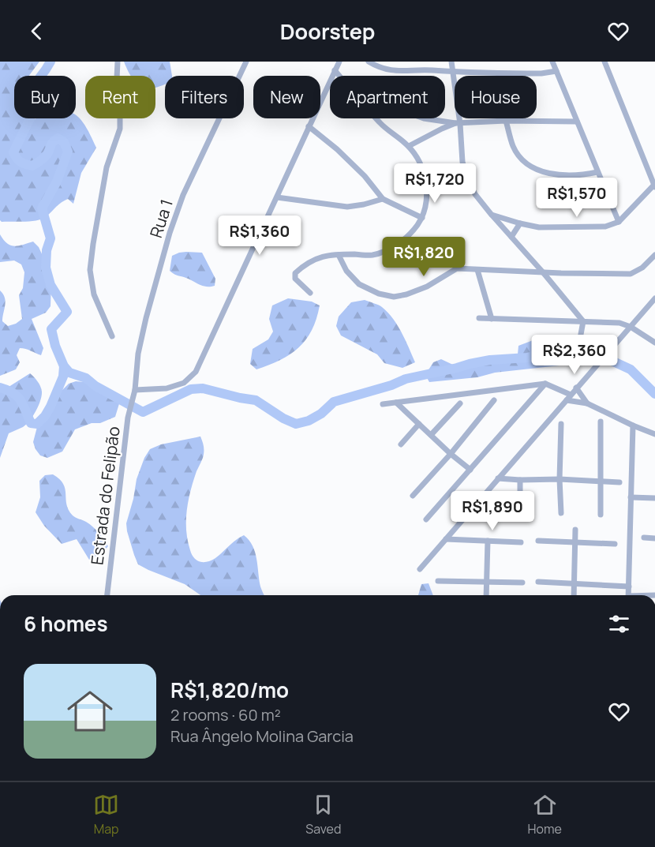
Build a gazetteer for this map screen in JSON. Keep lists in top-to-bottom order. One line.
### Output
{"streets":{"street":["Rua 1","Estrada do Felipão"]},"crossings":[["Rua 1","Estrada do Felipão"]],"page":{"header":"Doorstep","chip":["Buy","Rent","Filters","New","Apartment","House"],"price":["R$1,720","R$1,570","R$1,360","R$1,820","R$2,360","R$1,890"],"heading":"6 homes","list":[{"name":"R$1,820/mo","note":"2 rooms · 60 m² · Rua Ângelo Molina Garcia"}],"tabs":["Map","Saved","Home"]}}
